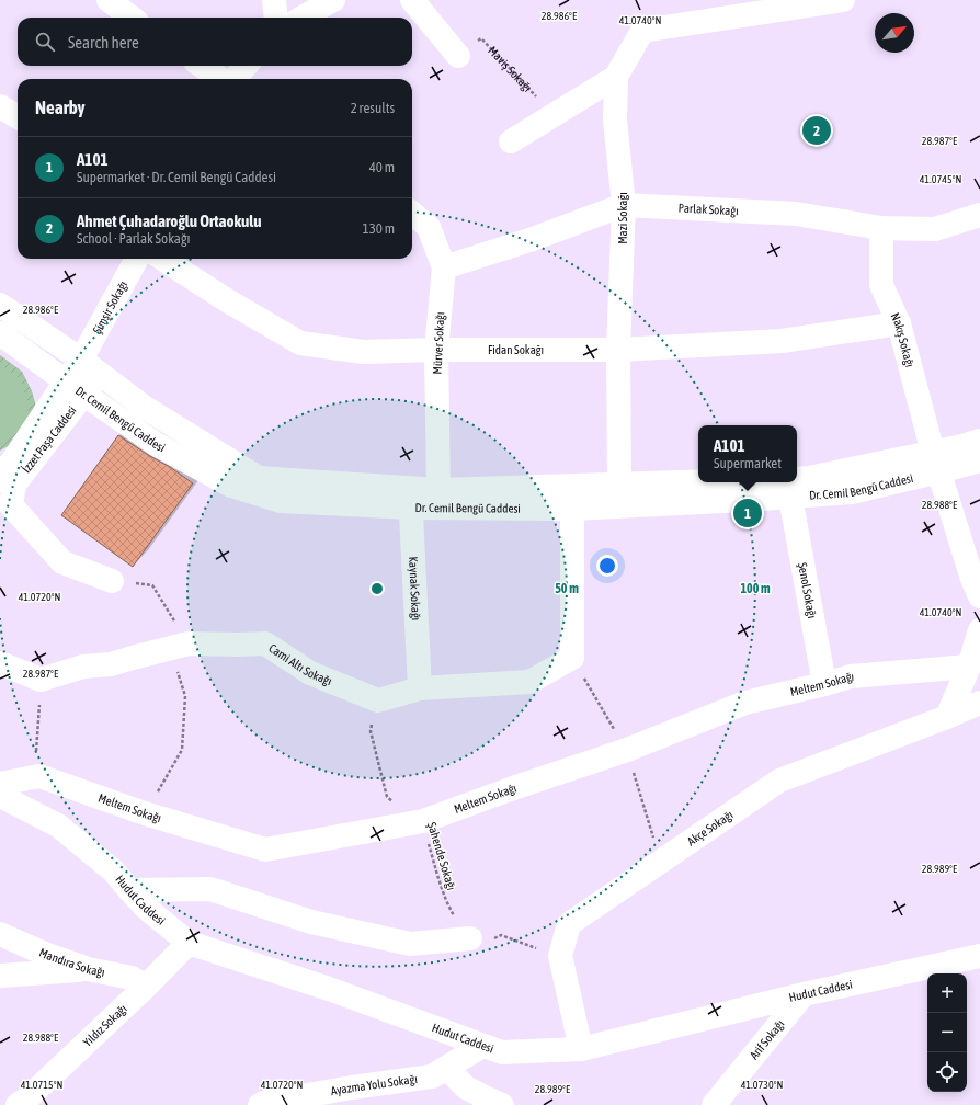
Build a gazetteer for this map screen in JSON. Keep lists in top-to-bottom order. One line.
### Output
{"streets":{"street":["Parlak Sokağı","Mazi Sokağı","Şimşir Sokağı","Nakış Sokağı","Mürver Sokağı","Fidan Sokağı","Dr. Cemil Bengü Caddesi","İzzet Paşa Caddesi","Kaynak Sokağı","Şenol Sokağı","Cami Altı Sokağı","Meltem Sokağı","Akçe Sokağı","Hudut Caddesi","Mandıra Sokağı","Yıldız Sokağı","Arif Sokağı","Ayazma Yolu Sokağı"],"path":["Maviş Sokağı","Şahende Sokağı"]},"crossings":[["Parlak Sokağı","Mazi Sokağı"],["Parlak Sokağı","Nakış Sokağı"],["Parlak Sokağı","Mürver Sokağı"],["Mazi Sokağı","Fidan Sokağı"],["Mazi Sokağı","Dr. Cemil Bengü Caddesi"],["Şimşir Sokağı","Dr. Cemil Bengü Caddesi"],["Şimşir Sokağı","İzzet Paşa Caddesi"],["Nakış Sokağı","Fidan Sokağı"],["Nakış Sokağı","Dr. Cemil Bengü Caddesi"],["Mürver Sokağı","Fidan Sokağı"],["Mürver Sokağı","Dr. Cemil Bengü Caddesi"],["Dr. Cemil Bengü Caddesi","İzzet Paşa Caddesi"],["Dr. Cemil Bengü Caddesi","Kaynak Sokağı"],["Dr. Cemil Bengü Caddesi","Şenol Sokağı"],["Şenol Sokağı","Meltem Sokağı"],["Cami Altı Sokağı","Şahende Sokağı"],["Meltem Sokağı","Şahende Sokağı"],["Akçe Sokağı","Hudut Caddesi"],["Hudut Caddesi","Yıldız Sokağı"],["Hudut Caddesi","Arif Sokağı"],["Hudut Caddesi","Ayazma Yolu Sokağı"],["Mandıra Sokağı","Yıldız Sokağı"]],"north":"top right","page":{"search":"Search here","heading":["Nearby","2 results"],"pins":["2","1"],"list":[{"mark":"1","name":"A101","note":"Supermarket · Dr. Cemil Bengü Caddesi","value":"40 m"},{"mark":"2","name":"Ahmet Çuhadaroğlu Ortaokulu","note":"School · Parlak Sokağı","value":"130 m"}],"popup":["A101","Supermarket"],"map_buttons":["+","−"]},"coordinates":["28.986°E","41.0740°N","28.987°E","41.0745°N","28.988°E","41.0720°N","28.989°E","41.0715°N","41.0730°N"],"rings":["50 m","100 m"]}
